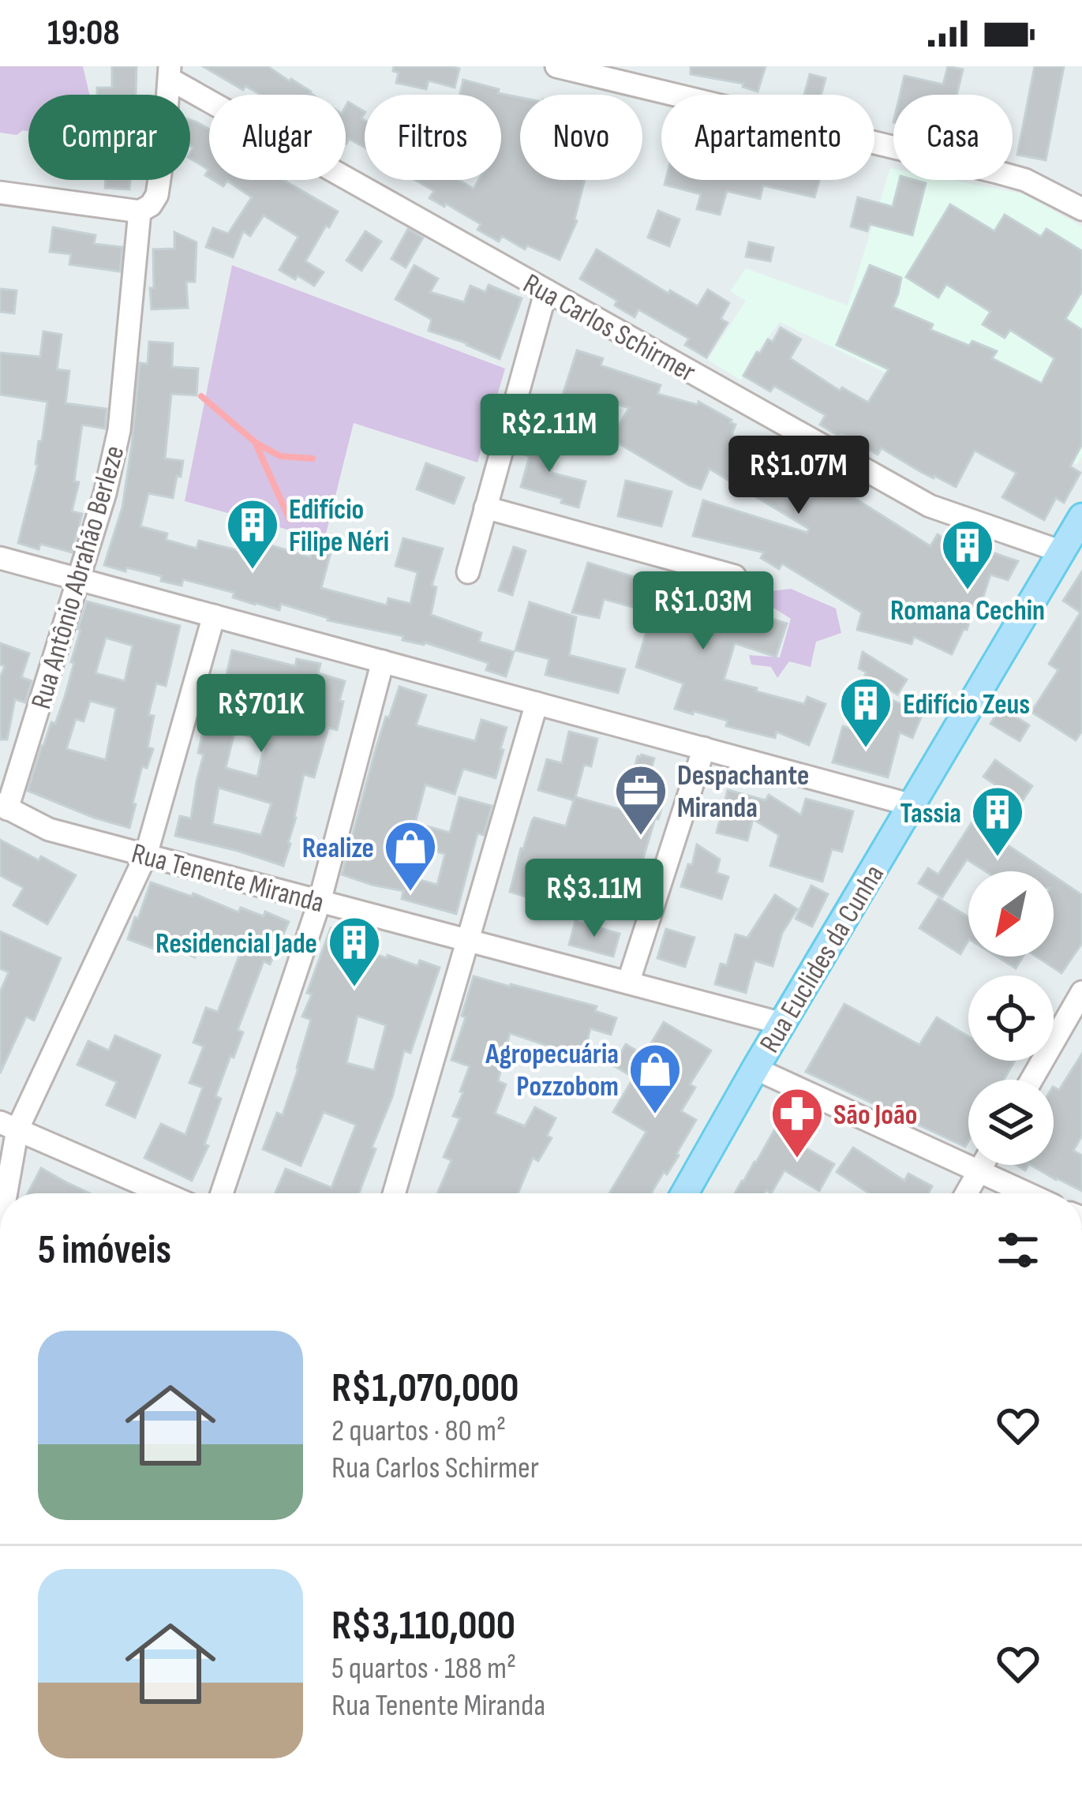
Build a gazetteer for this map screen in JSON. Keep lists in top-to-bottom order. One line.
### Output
{"streets":{"main road":["Rua Euclides da Cunha"],"street":["Rua Carlos Schirmer","Rua Antônio Abrahão Berleze","Rua Tenente Miranda"]},"crossings":[["Rua Carlos Schirmer","Rua Antônio Abrahão Berleze"],["Rua Carlos Schirmer","Rua Euclides da Cunha"],["Rua Antônio Abrahão Berleze","Rua Tenente Miranda"],["Rua Tenente Miranda","Rua Euclides da Cunha"]],"places":{"building":["Edifício Filipe Néri","Romana Cechin","Edifício Zeus","Tassia","Residencial Jade"],"office":["Despachante Miranda"],"shop":["Realize","Agropecuária Pozzobom"],"pharmacy":["São João"]},"north":"bottom left","page":{"status":"19:08","chip":["Comprar","Alugar","Filtros","Novo","Apartamento","Casa"],"price":["R$2.11M","R$1.07M","R$1.03M","R$701K","R$3.11M"],"heading":"5 imóveis","list":[{"name":"R$1,070,000","note":"2 quartos · 80 m² · Rua Carlos Schirmer"},{"name":"R$3,110,000","note":"5 quartos · 188 m² · Rua Tenente Miranda"}]}}
